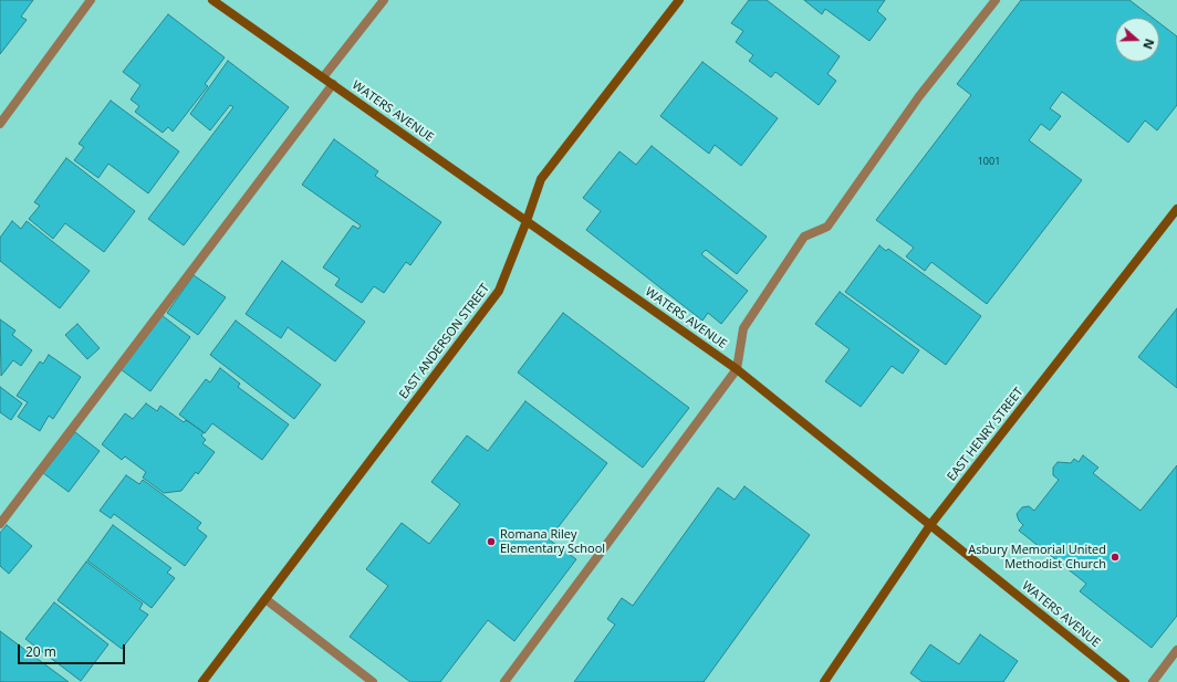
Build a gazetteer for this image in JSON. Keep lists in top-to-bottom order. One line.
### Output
{"streets":{"main road":["WATERS AVENUE","EAST ANDERSON STREET","EAST HENRY STREET"]},"crossings":[["WATERS AVENUE","EAST ANDERSON STREET"],["WATERS AVENUE","EAST HENRY STREET"]],"places":["Romana Riley Elementary School","Asbury Memorial United Methodist Church"],"house_numbers":["1001"],"scale_bar":"20 m","north":"right"}
